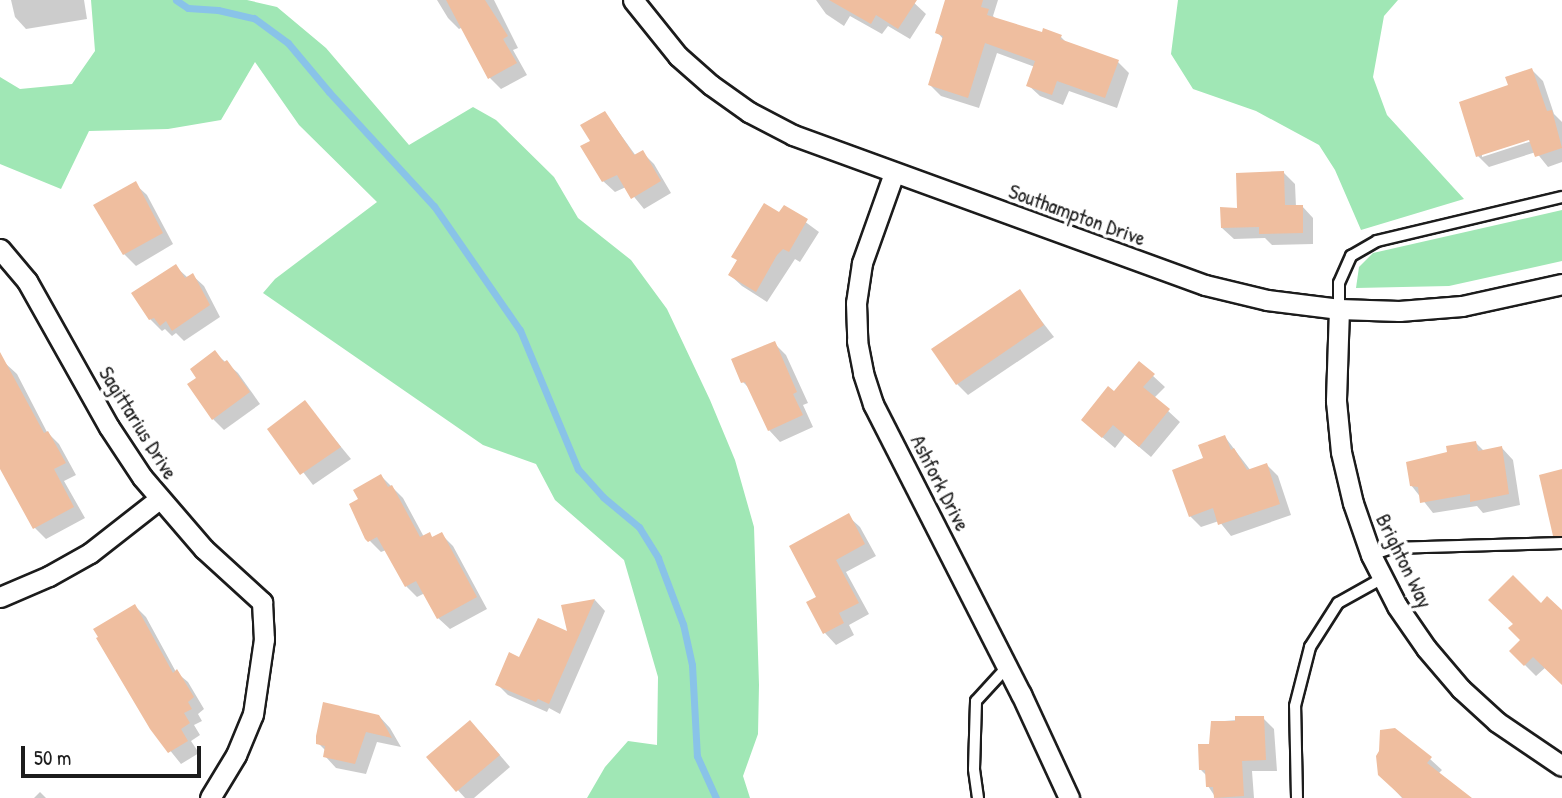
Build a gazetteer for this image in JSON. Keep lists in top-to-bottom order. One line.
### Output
{"streets":{"street":["Southampton Drive","Sagittarius Drive","Ashfork Drive","Brighton Way"]},"crossings":[["Southampton Drive","Ashfork Drive"],["Southampton Drive","Brighton Way"]],"scale_bar":"50 m"}
